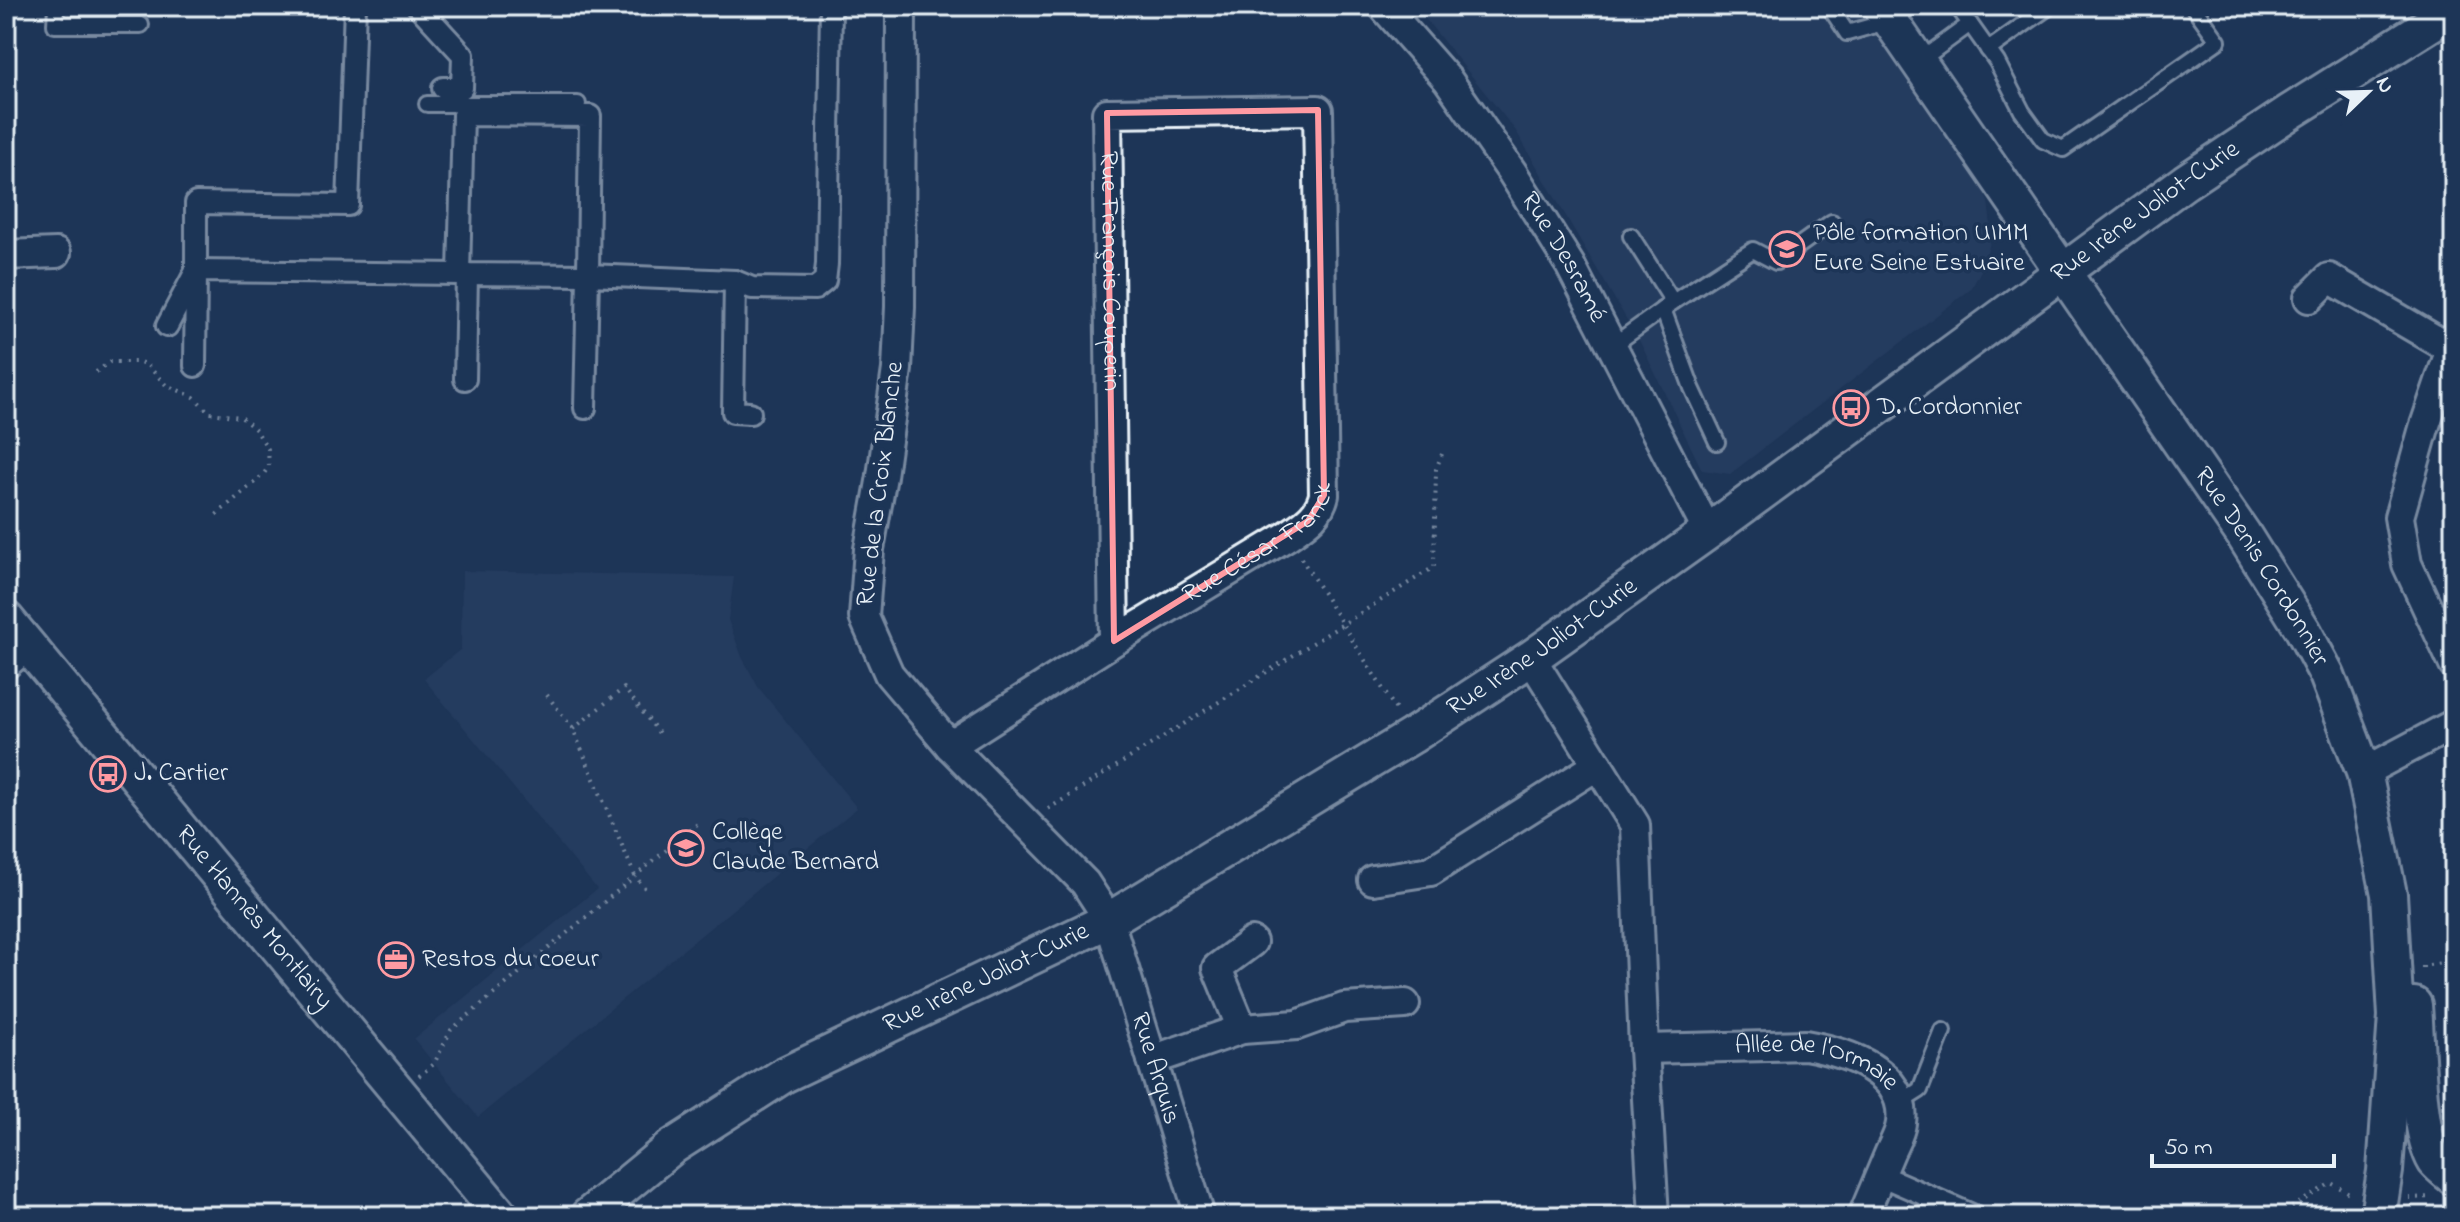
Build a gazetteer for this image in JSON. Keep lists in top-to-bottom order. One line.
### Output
{"streets":{"street":["Rue Irène Joliot-Curie","Rue Desramé","Rue François Couperin","Rue de la Croix Blanche","Rue César Franck","Rue Denis Cordonnier","Rue Hannès Montlairy","Rue Arquis","Allée de l'Ormaie"]},"crossings":[["Rue Irène Joliot-Curie","Rue Desramé"],["Rue Irène Joliot-Curie","Rue de la Croix Blanche"],["Rue Irène Joliot-Curie","Rue Denis Cordonnier"],["Rue Irène Joliot-Curie","Rue Arquis"],["Rue François Couperin","Rue César Franck"],["Rue de la Croix Blanche","Rue César Franck"],["Rue de la Croix Blanche","Rue Arquis"]],"places":{"school or university":["Pôle formation UIMM Eure Seine Estuaire","Collège Claude Bernard"],"bus stop":["D. Cordonnier","J. Cartier"],"office":["Restos du coeur"]},"scale_bar":"50 m","north":"top right"}
